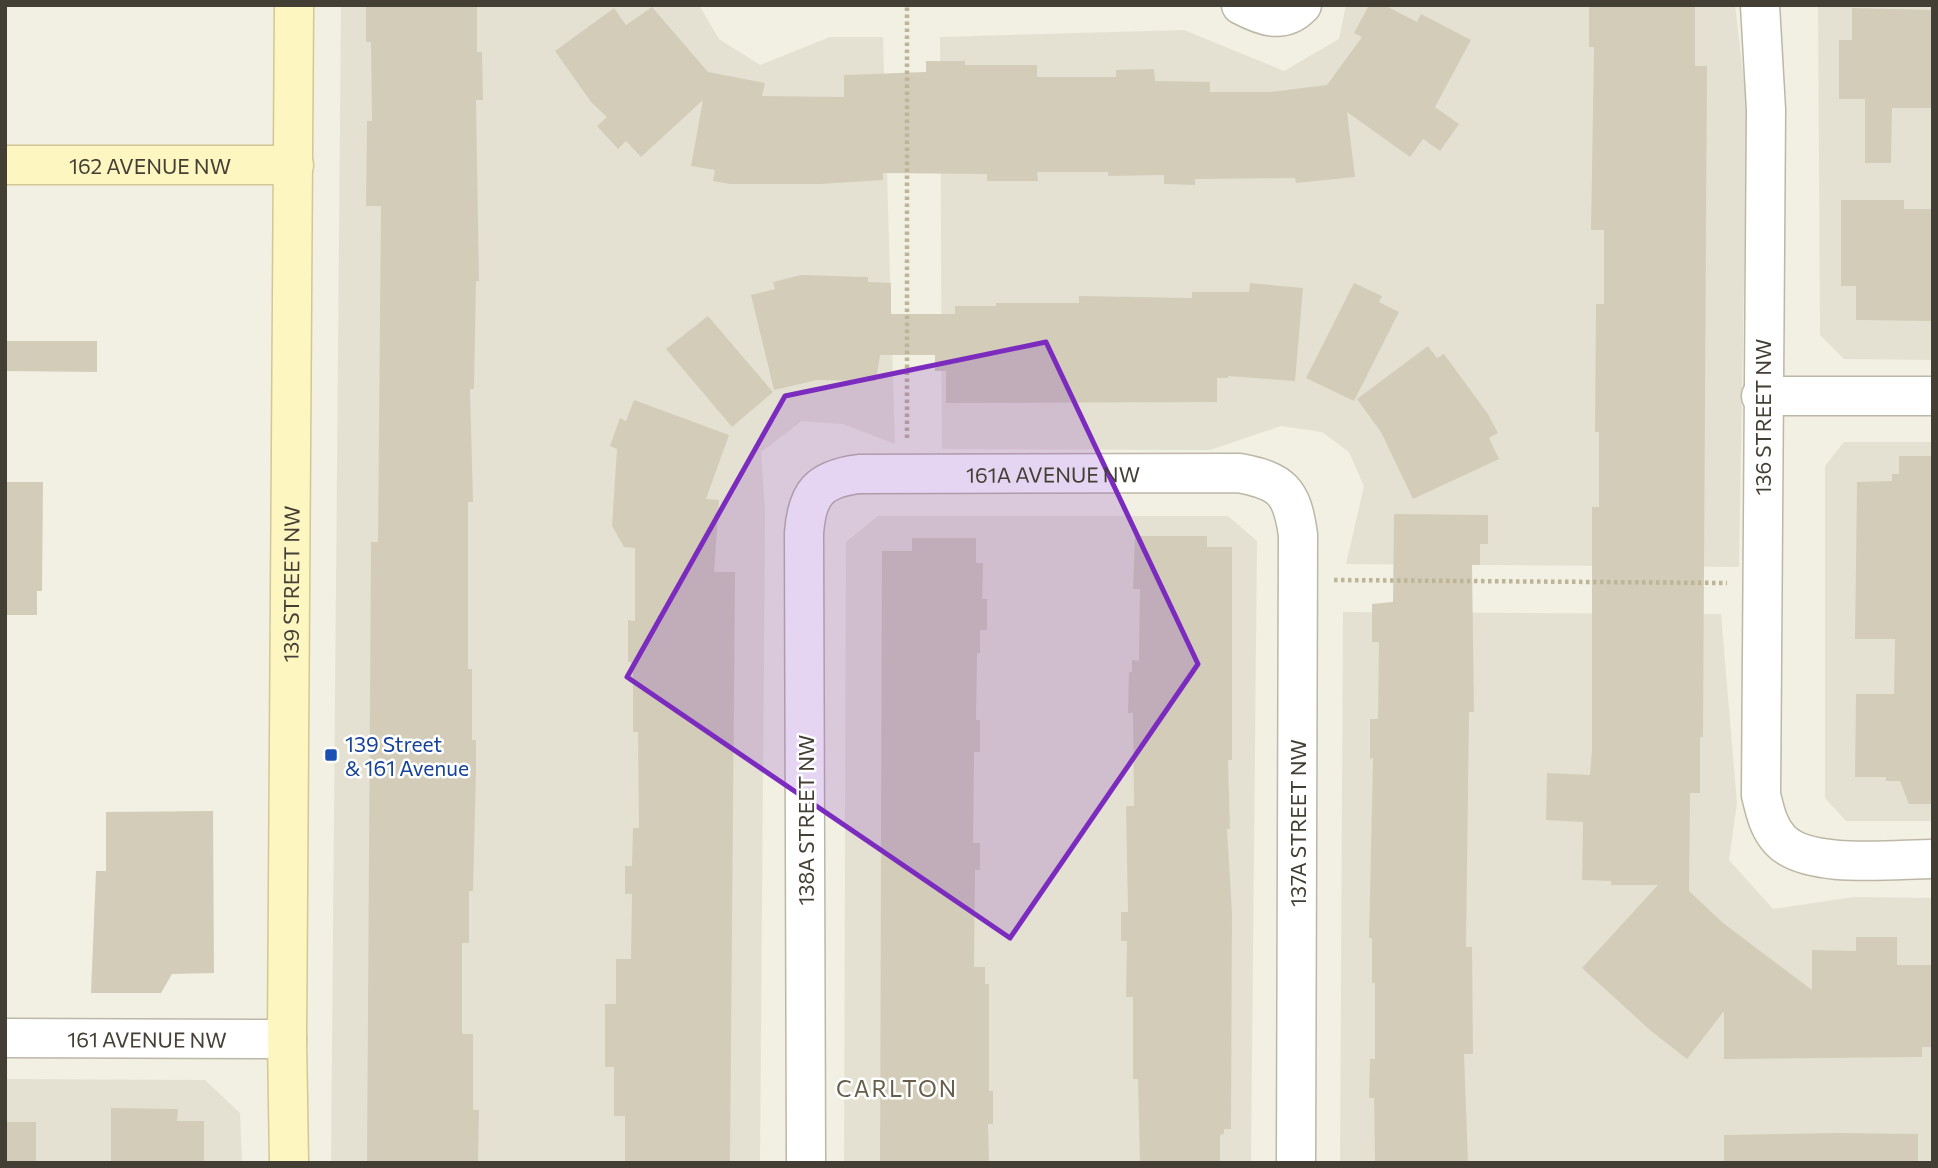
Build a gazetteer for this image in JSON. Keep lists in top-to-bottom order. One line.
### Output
{"streets":{"street":["162 AVENUE NW","136 STREET NW","161A AVENUE NW","139 STREET NW","138A STREET NW","137A STREET NW","161 AVENUE NW"]},"crossings":[["162 AVENUE NW","139 STREET NW"],["161A AVENUE NW","138A STREET NW"],["161A AVENUE NW","137A STREET NW"],["139 STREET NW","161 AVENUE NW"]],"districts":["CARLTON"],"places":{"transit":["139 Street & 161 Avenue"]}}
